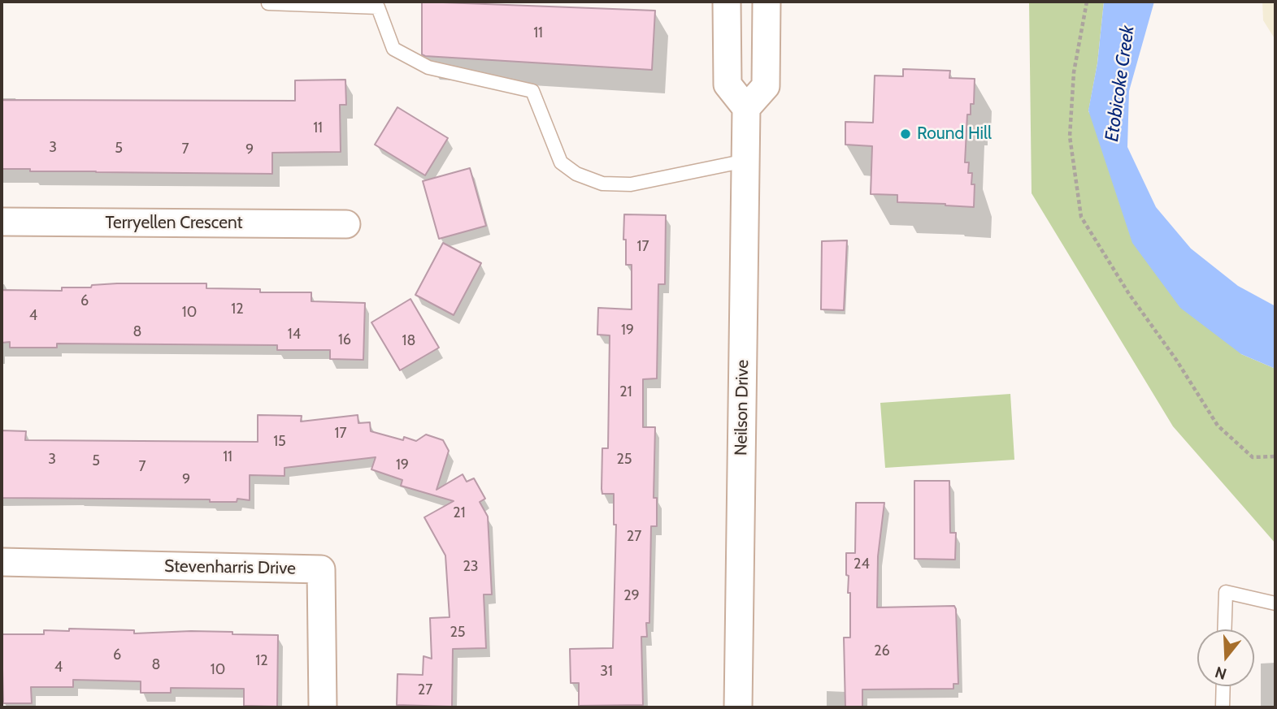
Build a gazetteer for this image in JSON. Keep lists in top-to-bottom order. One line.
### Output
{"streets":{"street":["Terryellen Crescent","Neilson Drive","Stevenharris Drive"]},"water":["Etobicoke Creek"],"places":["Round Hill"],"house_numbers":["11","11","3","5","7","9","17","6","12","10","4","19","8","14","16","18","21","17","15","11","3","25","5","19","7","9","21","27","24","23","29","25","26","6","12","8","4","10","31","27"],"north":"bottom"}
